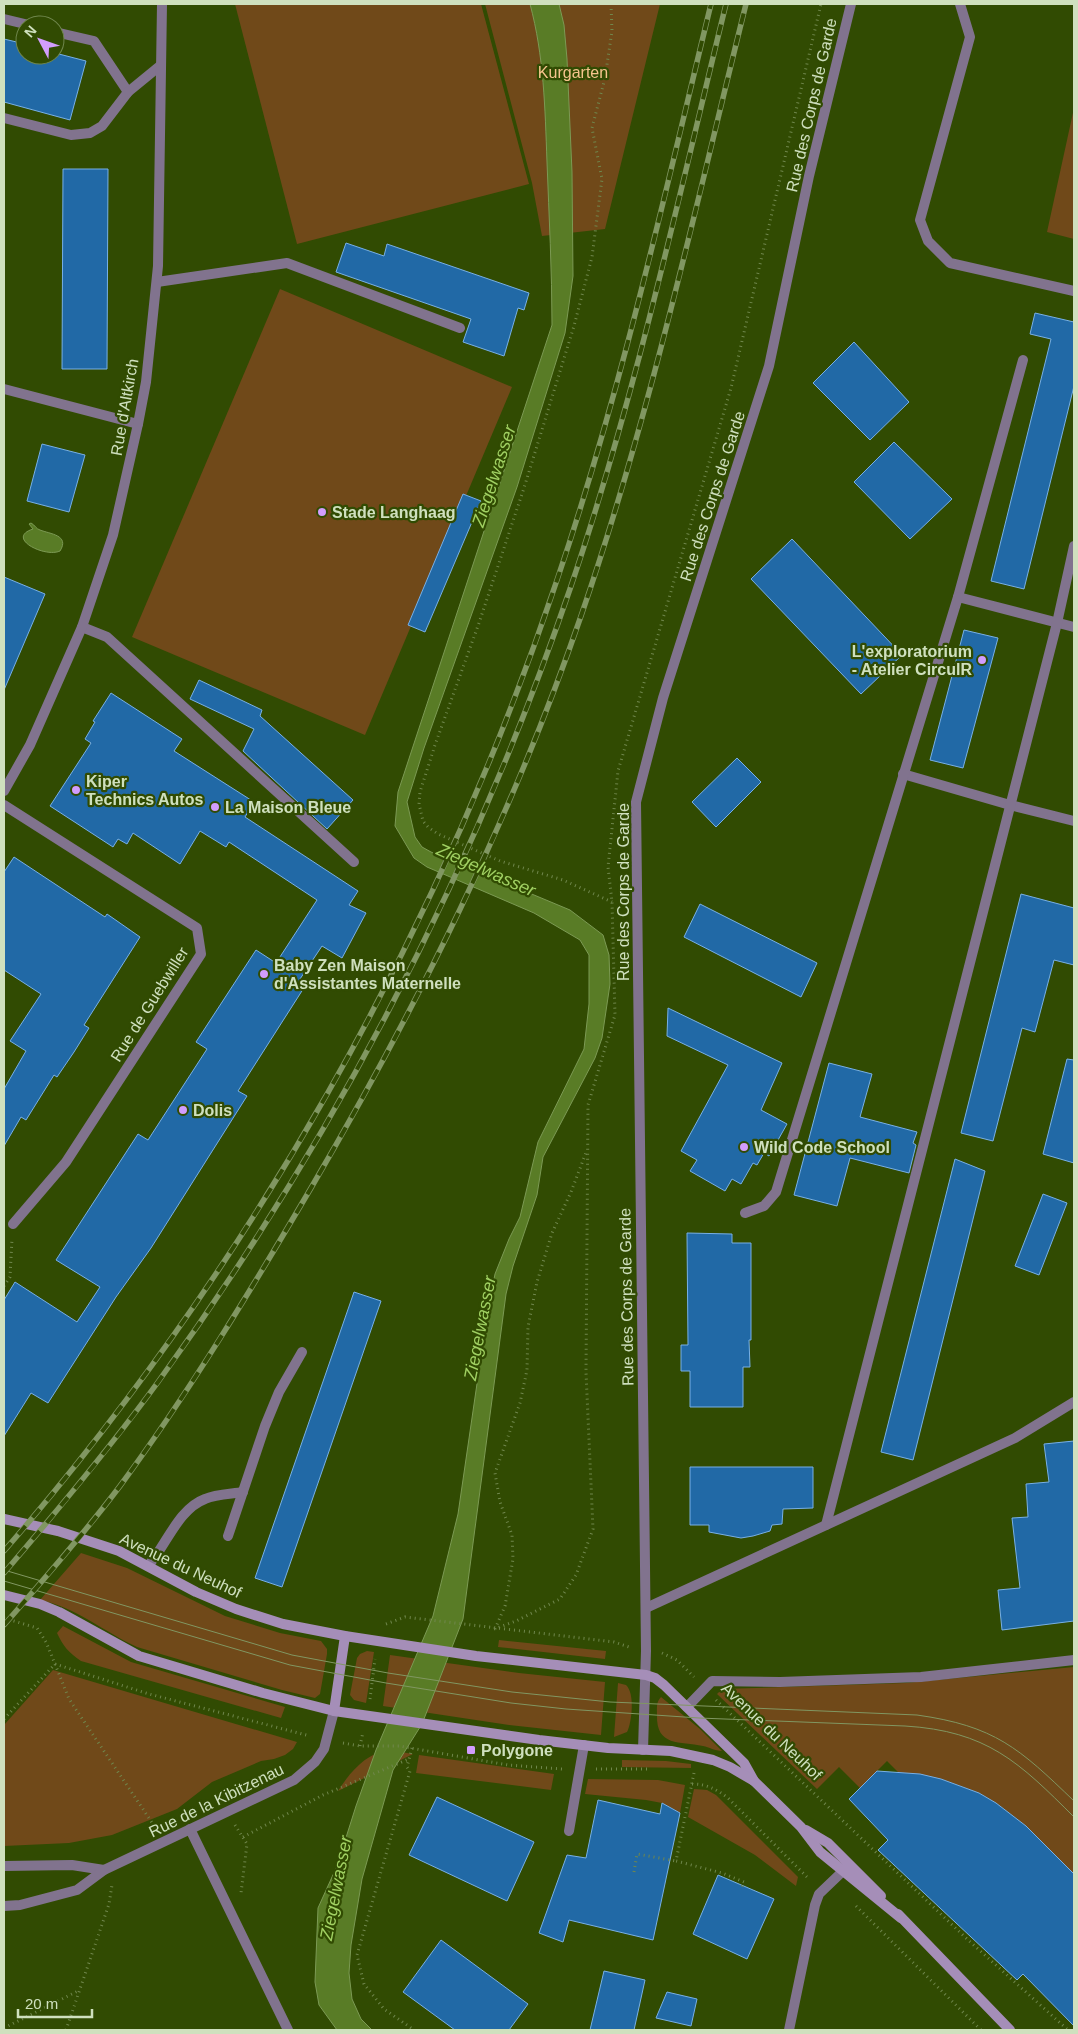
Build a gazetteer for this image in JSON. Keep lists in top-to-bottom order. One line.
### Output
{"streets":{"street":["Rue des Corps de Garde","Rue d'Altkirch","Rue de Guebwiller","Avenue du Neuhof","Rue de la Kibitzenau"]},"crossings":[["Rue des Corps de Garde","Avenue du Neuhof"],["Avenue du Neuhof","Rue de la Kibitzenau"]],"water":["Ziegelwasser"],"parks":["Kurgarten"],"places":{"other":["Stade Langhaag","L'exploratorium - Atelier CirculR","Kiper Technics Autos","La Maison Bleue","Baby Zen Maison d'Assistantes Maternelle","Dolis","Wild Code School"],"transit":["Polygone"]},"scale_bar":"20 m","north":"top left"}
